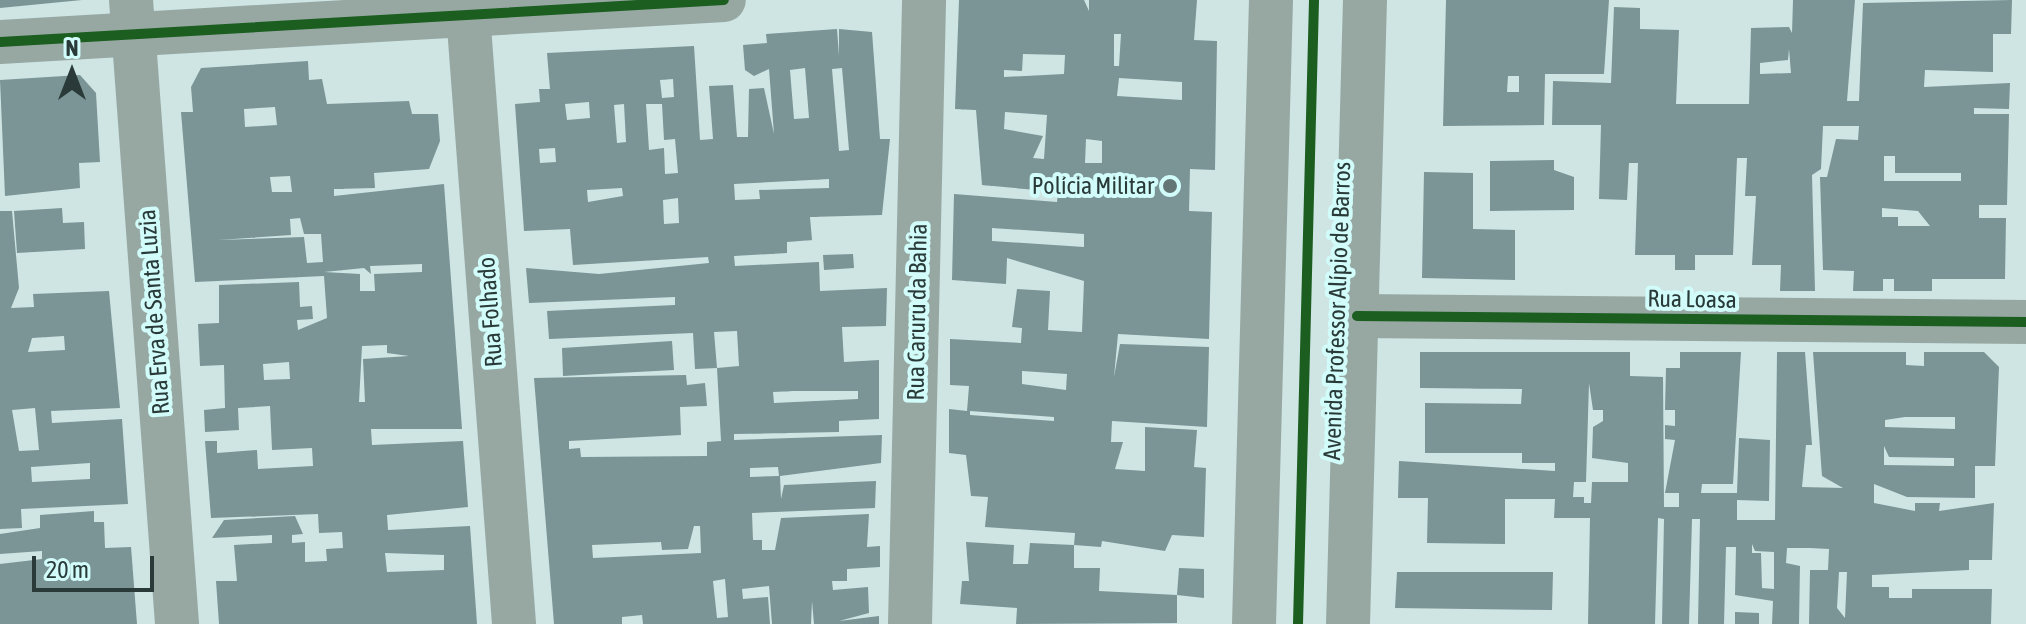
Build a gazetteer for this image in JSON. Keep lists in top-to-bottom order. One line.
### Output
{"streets":{"street":["Rua Loasa","Avenida Professor Alípio de Barros","Rua Erva de Santa Luzia","Rua Folhado","Rua Caruru da Bahia"]},"crossings":[["Rua Loasa","Avenida Professor Alípio de Barros"]],"places":["Polícia Militar"],"scale_bar":"20 m","north":"top"}
